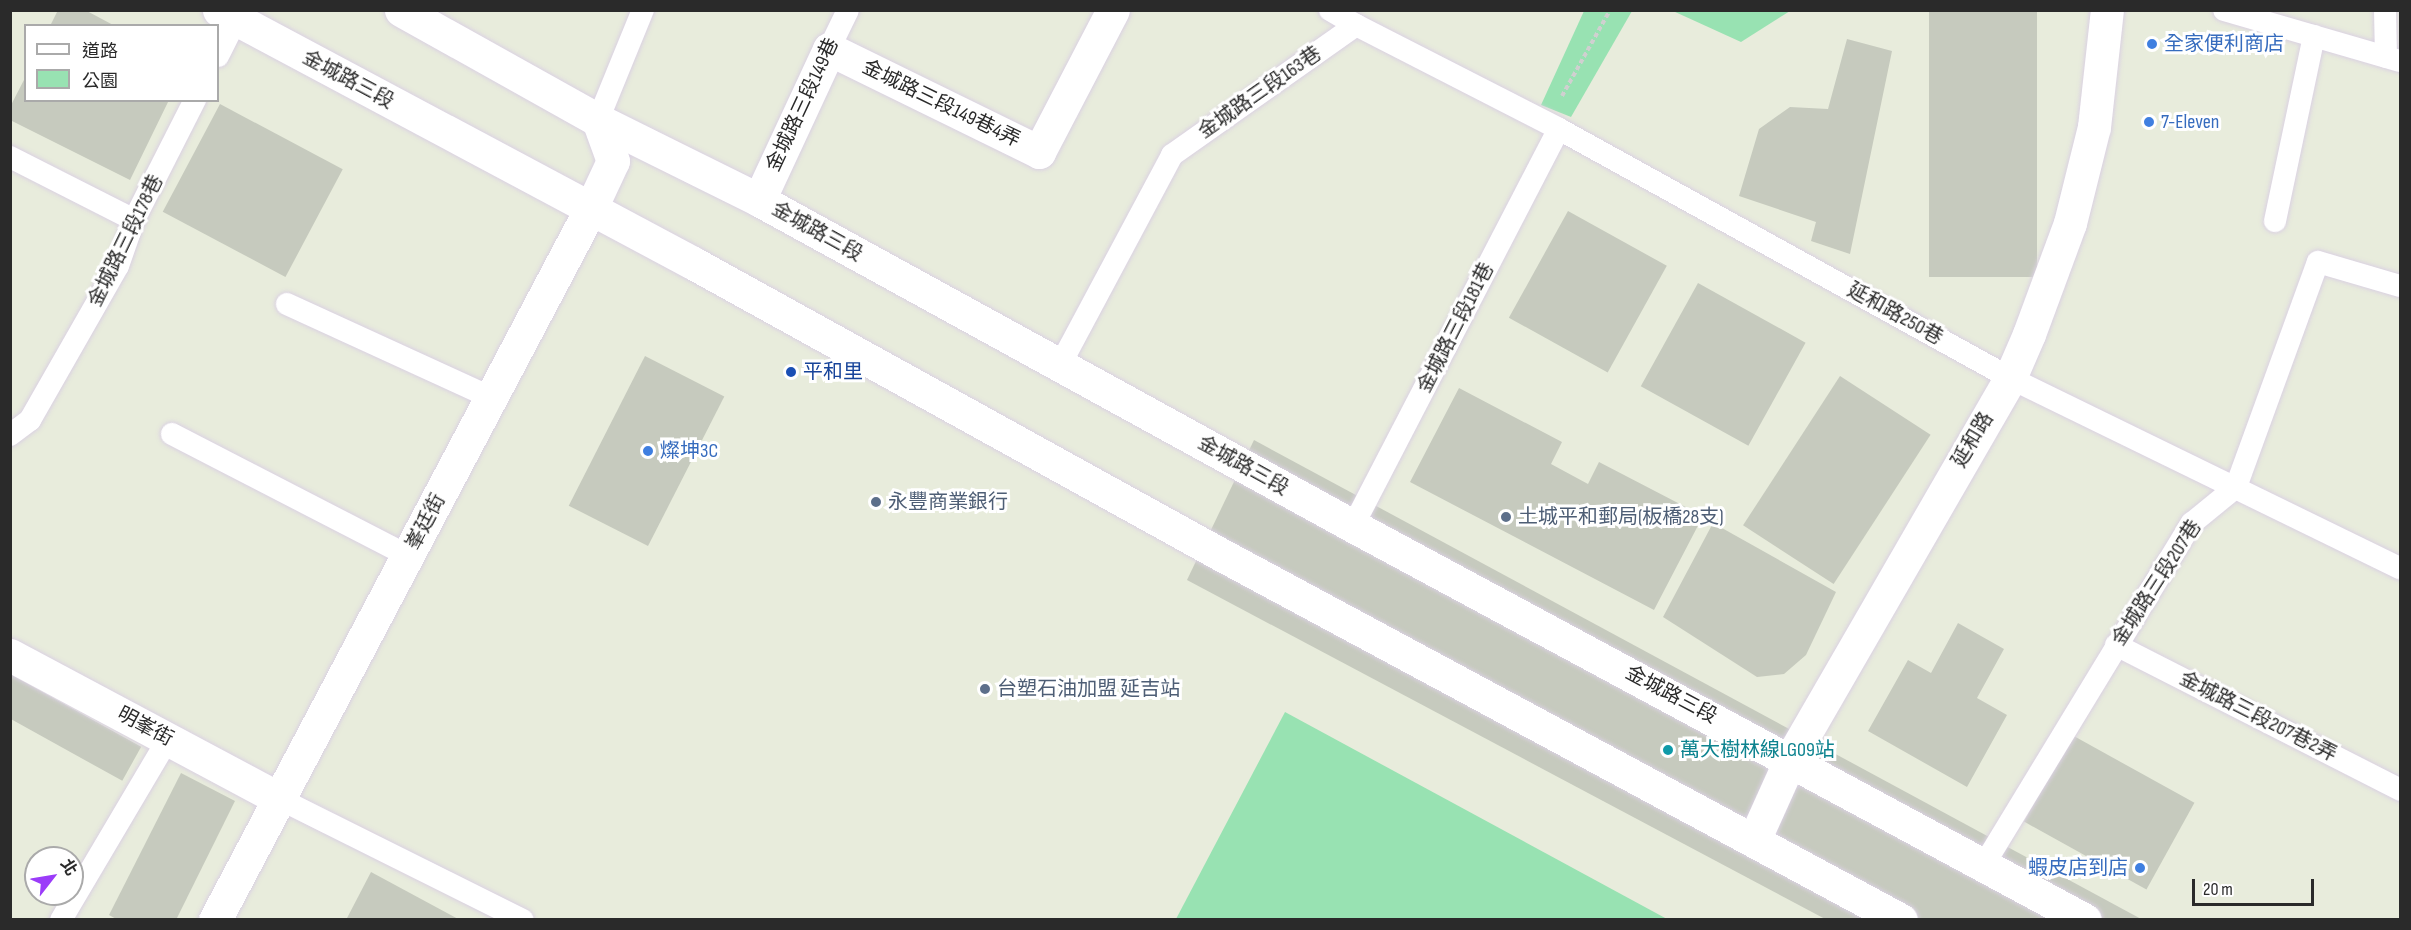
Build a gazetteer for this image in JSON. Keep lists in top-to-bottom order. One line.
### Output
{"streets":{"main road":["金城路三段","金城路三段149巷4弄","金城路三段149巷","延和路","峯廷街","明峯街"],"lane":["金城路三段163巷","金城路三段178巷","延和路250巷","金城路三段181巷","金城路三段207巷","金城路三段207巷2弄"]},"crossings":[["金城路三段","金城路三段163巷"],["金城路三段","金城路三段149巷"],["金城路三段","金城路三段181巷"],["金城路三段","延和路"],["金城路三段","峯廷街"],["金城路三段","金城路三段207巷"],["金城路三段149巷4弄","金城路三段149巷"],["延和路250巷","金城路三段181巷"],["延和路250巷","延和路"],["延和路250巷","金城路三段207巷"],["峯廷街","明峯街"],["金城路三段207巷","金城路三段207巷2弄"]],"places":["全家便利商店","7-Eleven","平和里","燦坤3C","永豐商業銀行","土城平和郵局(板橋28支)","台塑石油加盟 延吉站","萬大樹林線LG09站","蝦皮店到店"],"legend":["道路","公園"],"scale_bar":"20 m","north":"top right"}
